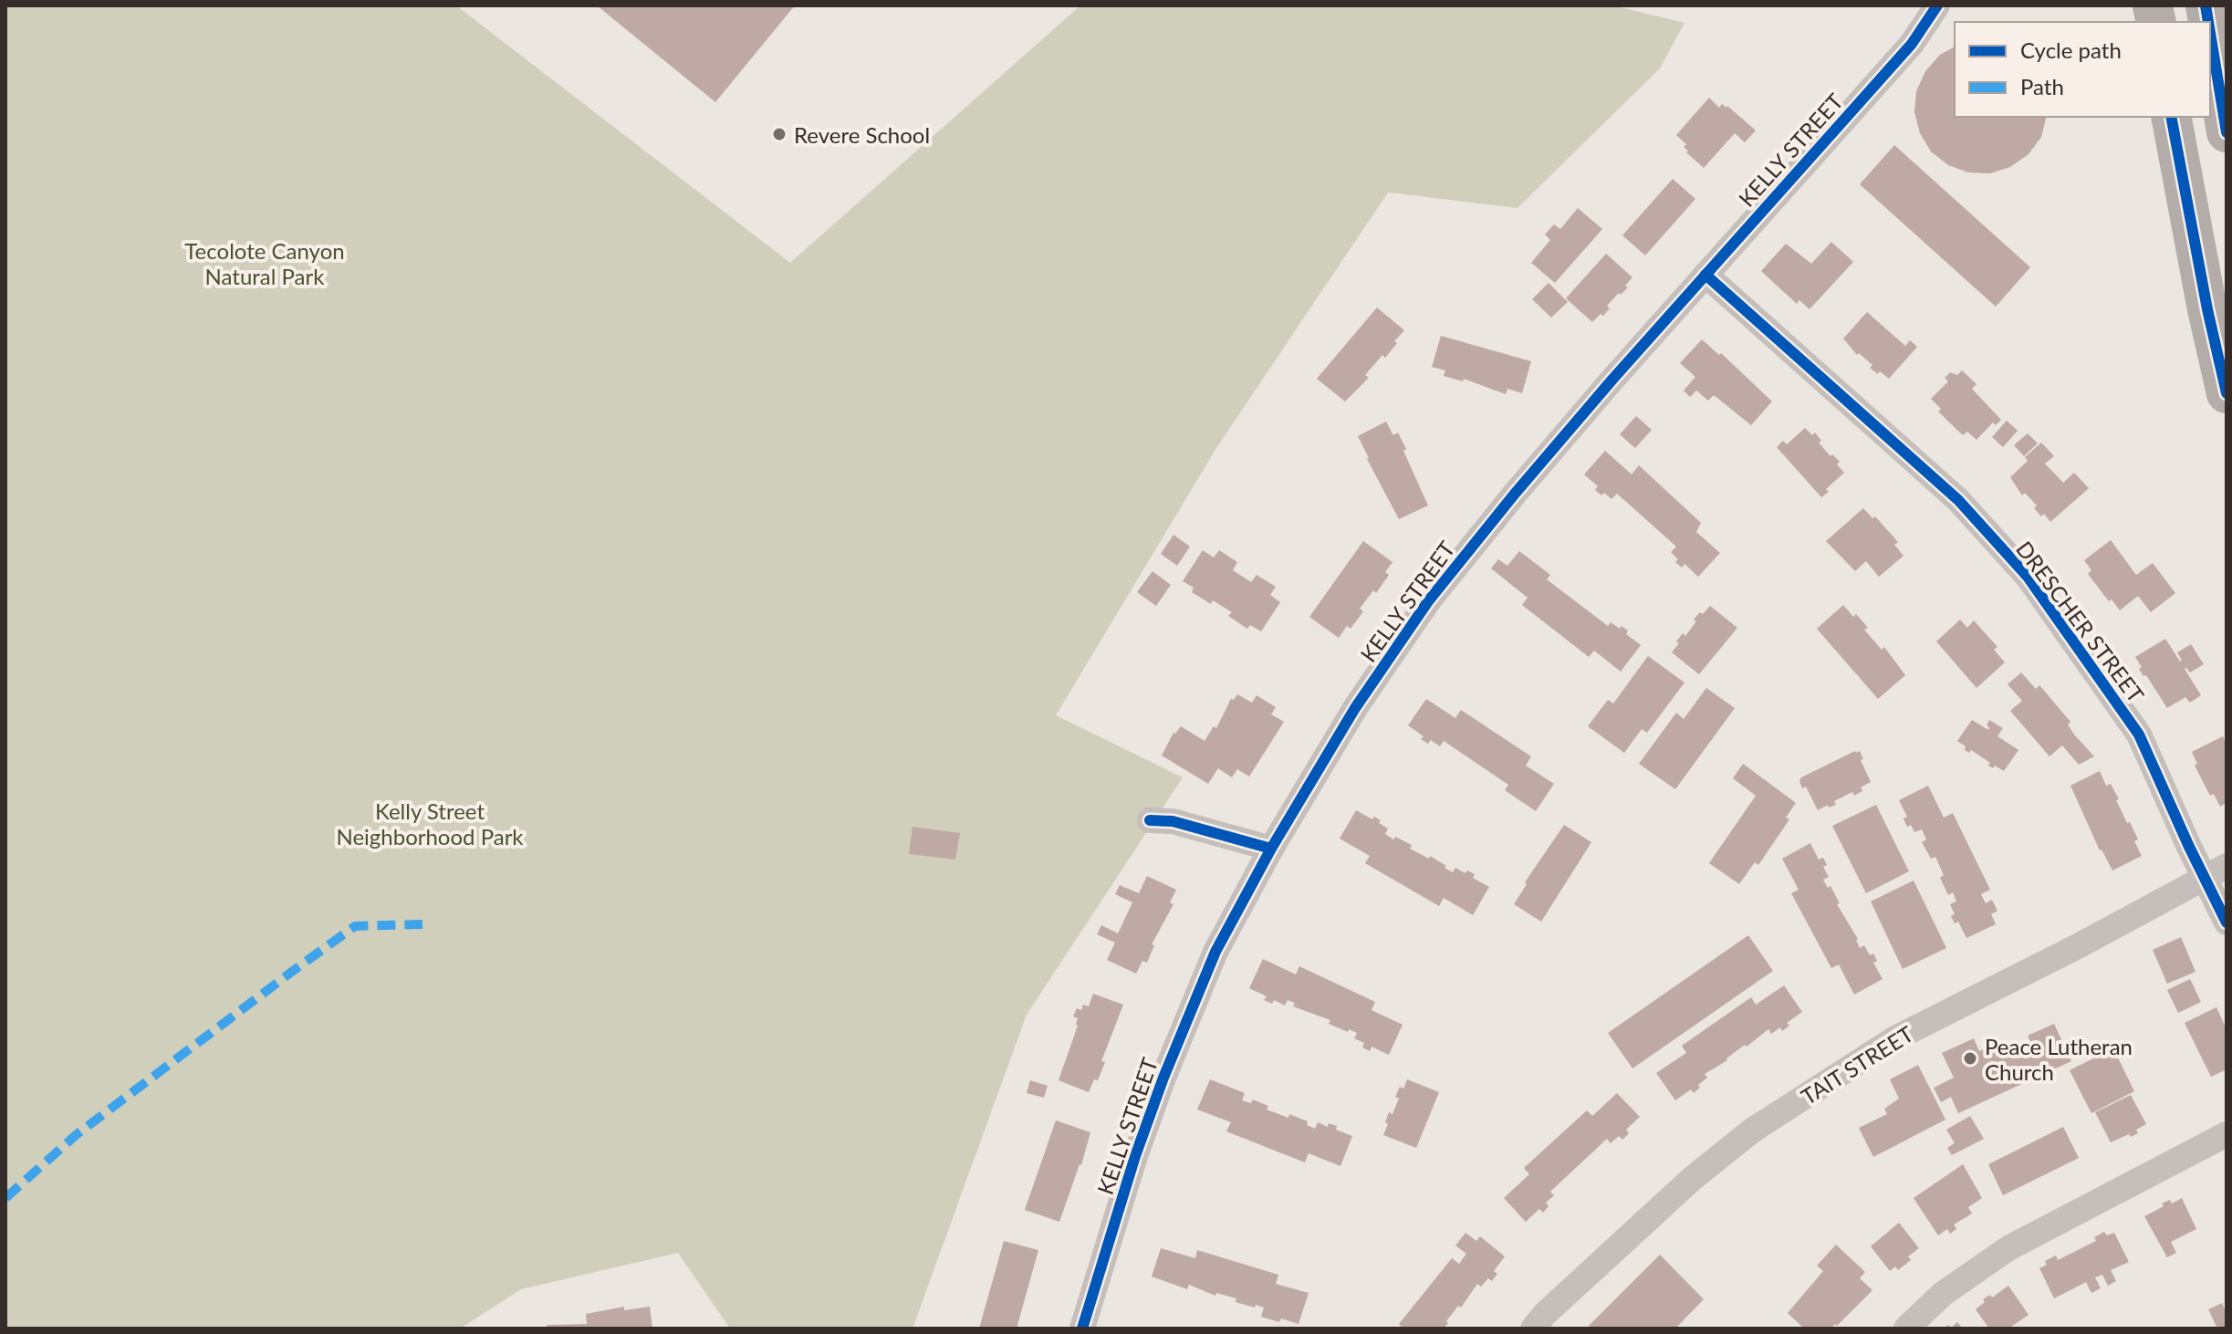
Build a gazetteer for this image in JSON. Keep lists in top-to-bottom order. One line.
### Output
{"streets":{"street":["KELLY STREET","DRESCHER STREET","TAIT STREET"]},"crossings":[["KELLY STREET","DRESCHER STREET"],["DRESCHER STREET","TAIT STREET"]],"parks":["Tecolote Canyon Natural Park","Kelly Street Neighborhood Park"],"places":["Revere School","Peace Lutheran Church"],"legend":["Cycle path","Path"]}
